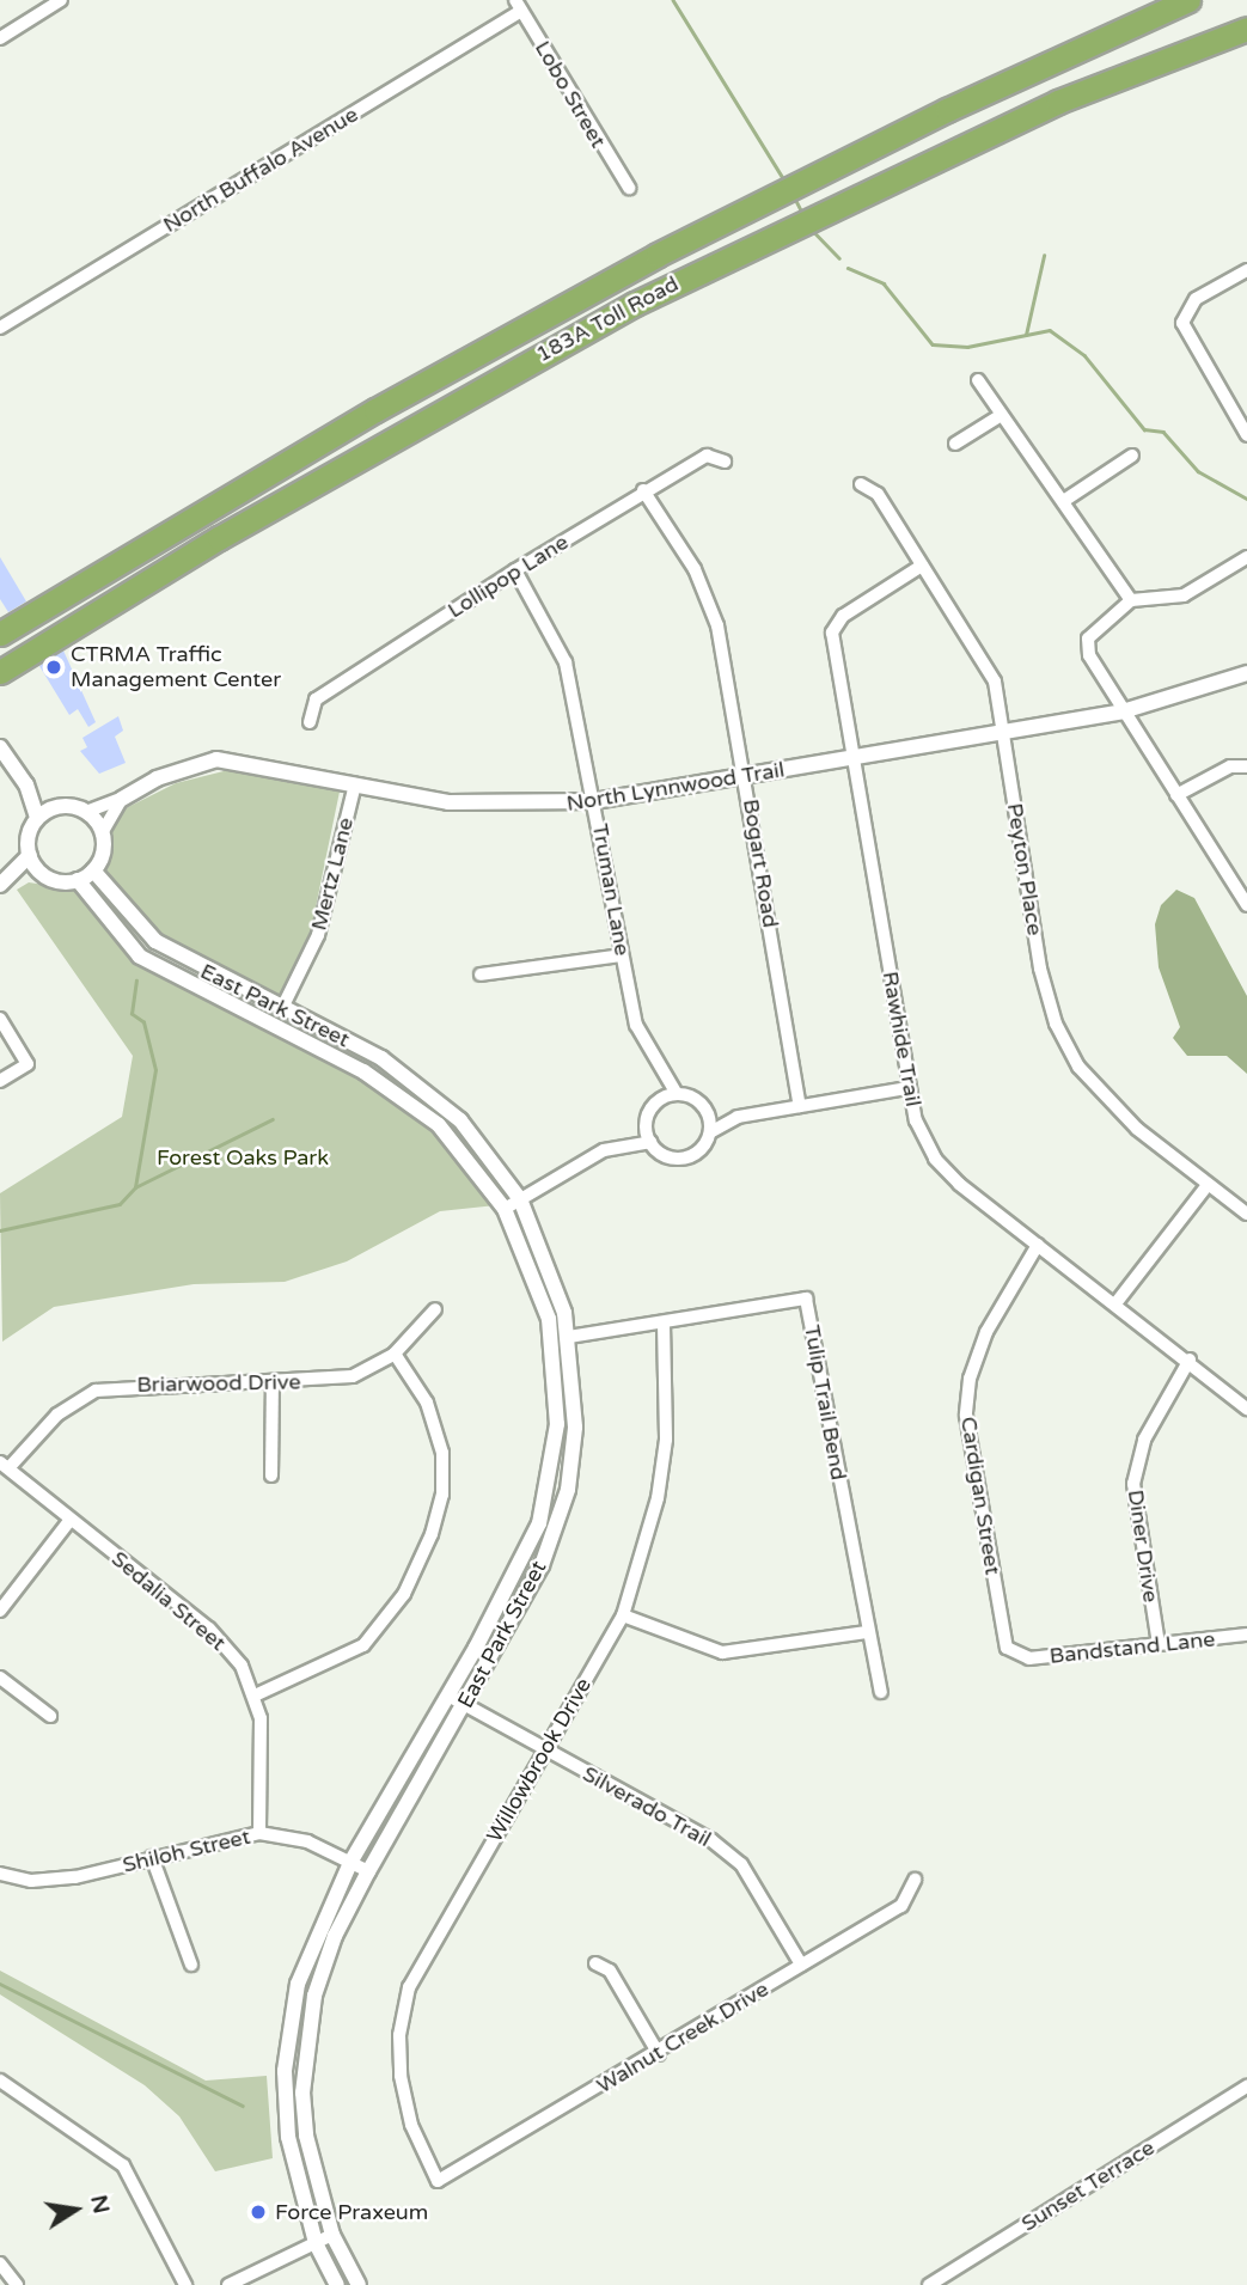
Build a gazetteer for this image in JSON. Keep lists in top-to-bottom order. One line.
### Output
{"streets":{"highway":["183A Toll Road"],"street":["Lobo Street","North Buffalo Avenue","Lollipop Lane","North Lynnwood Trail","Bogart Road","Peyton Place","Mertz Lane","Truman Lane","East Park Street","Rawhide Trail","Briarwood Drive","Tulip Trail Bend","Cardigan Street","Diner Drive","Sedalia Street","Bandstand Lane","Willowbrook Drive","Silverado Trail","Shiloh Street","Walnut Creek Drive","Sunset Terrace"]},"crossings":[["Lobo Street","North Buffalo Avenue"],["Lollipop Lane","Bogart Road"],["Lollipop Lane","Truman Lane"],["North Lynnwood Trail","Bogart Road"],["North Lynnwood Trail","Peyton Place"],["North Lynnwood Trail","Mertz Lane"],["North Lynnwood Trail","Truman Lane"],["North Lynnwood Trail","East Park Street"],["North Lynnwood Trail","Rawhide Trail"],["Peyton Place","Rawhide Trail"],["Mertz Lane","East Park Street"],["East Park Street","Tulip Trail Bend"],["East Park Street","Silverado Trail"],["East Park Street","Shiloh Street"],["Rawhide Trail","Cardigan Street"],["Rawhide Trail","Diner Drive"],["Briarwood Drive","Sedalia Street"],["Tulip Trail Bend","Willowbrook Drive"],["Cardigan Street","Bandstand Lane"],["Diner Drive","Bandstand Lane"],["Sedalia Street","Shiloh Street"],["Willowbrook Drive","Silverado Trail"],["Willowbrook Drive","Walnut Creek Drive"],["Silverado Trail","Walnut Creek Drive"]],"parks":["Forest Oaks Park"],"places":["CTRMA Traffic Management Center","Force Praxeum"],"north":"right"}
